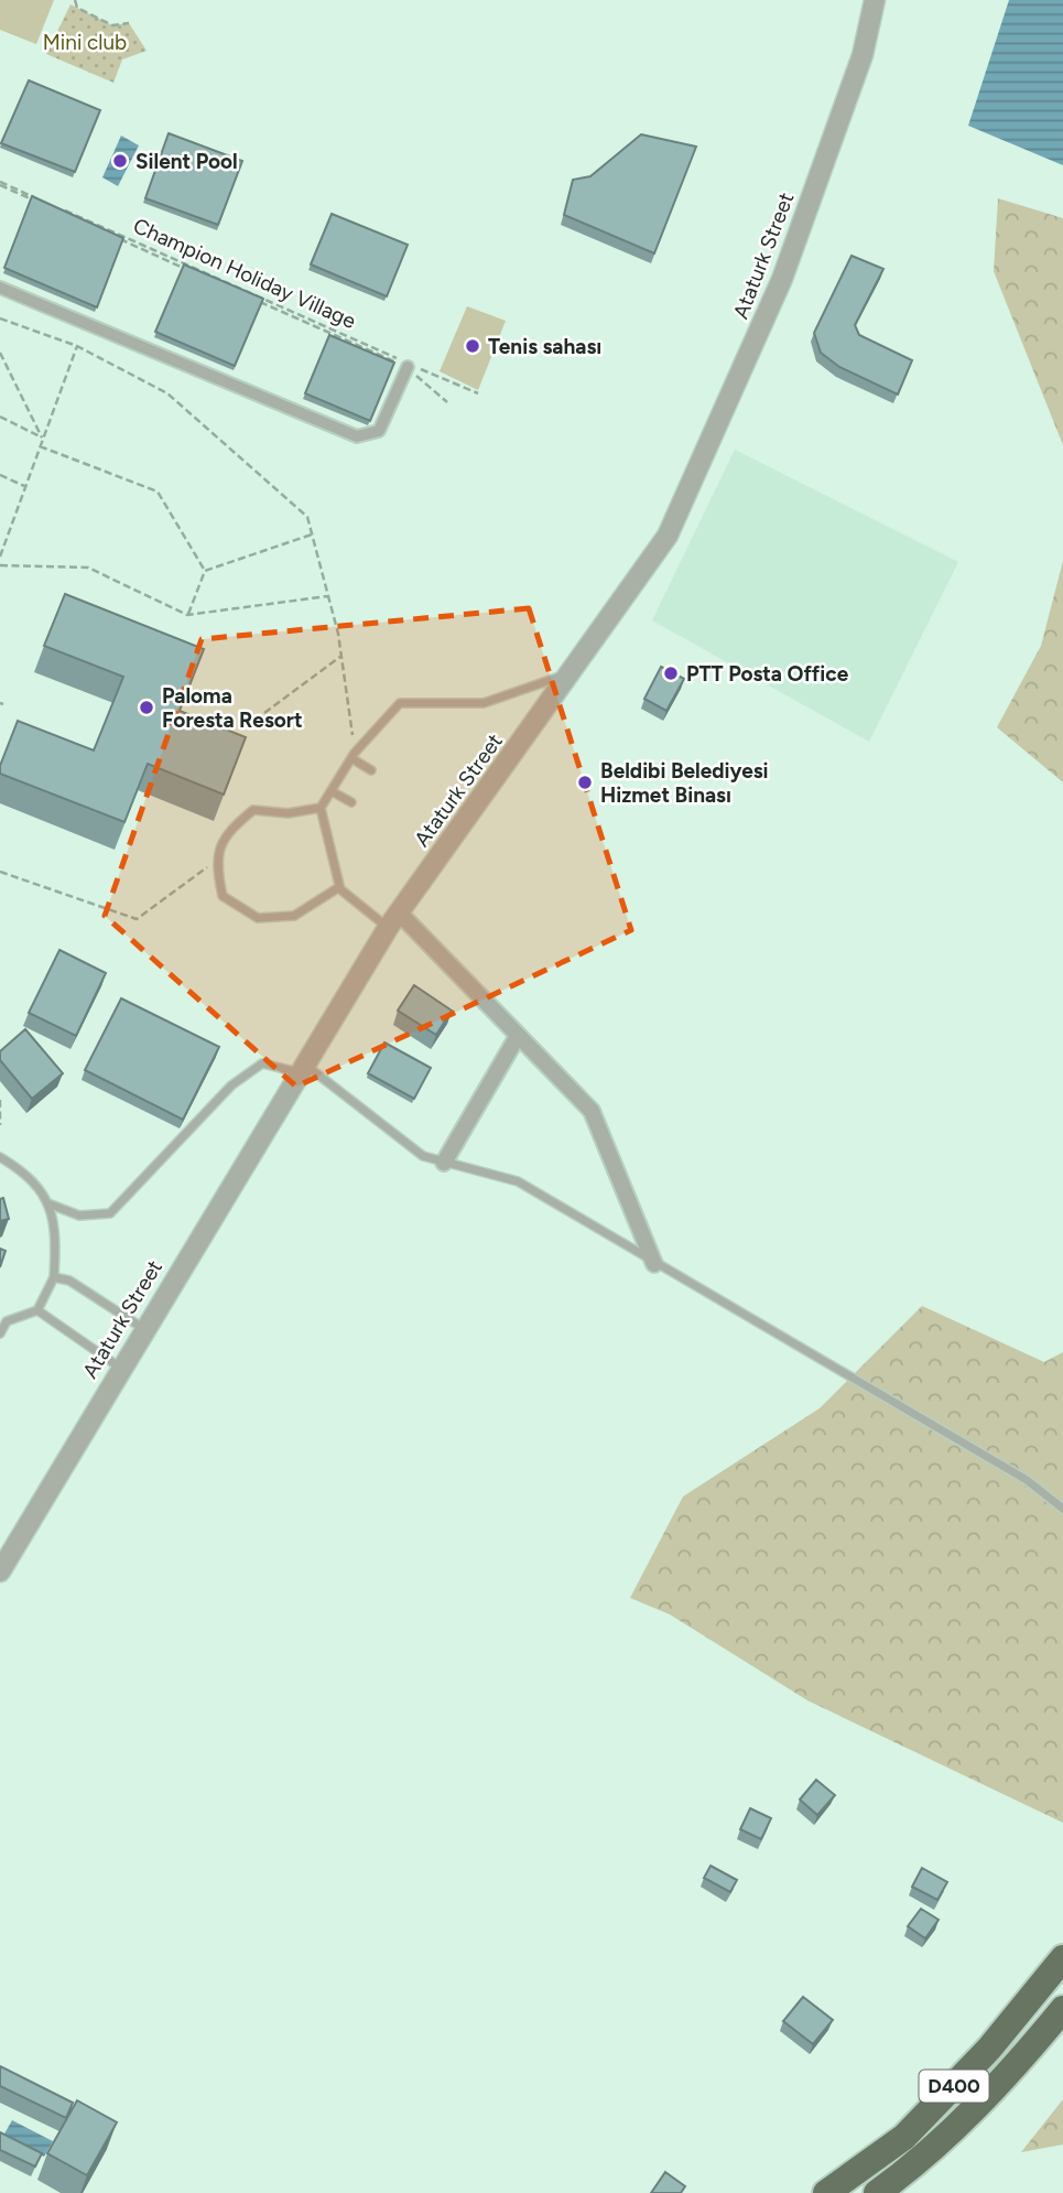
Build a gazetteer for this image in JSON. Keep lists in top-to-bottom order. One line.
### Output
{"streets":{"highway":["D400"],"street":["Ataturk Street"],"path":["Champion Holiday Village"]},"parks":["Mini club"],"places":["Silent Pool","Tenis sahası","PTT Posta Office","Paloma Foresta Resort","Beldibi Belediyesi Hizmet Binası"]}
